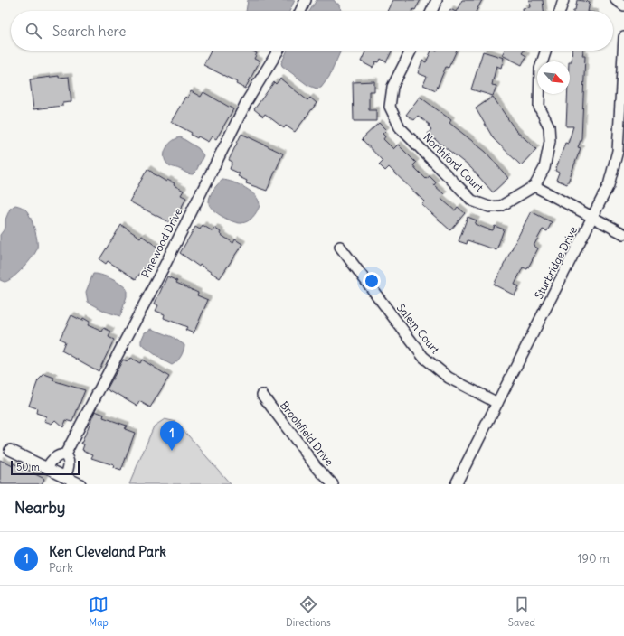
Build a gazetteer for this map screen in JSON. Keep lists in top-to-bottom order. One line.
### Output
{"streets":{"street":["Northford Court","Pinewood Drive","Sturbridge Drive","Salem Court","Brookfield Drive"]},"crossings":[["Sturbridge Drive","Salem Court"]],"scale_bar":"50 m","north":"bottom right","page":{"search":"Search here","pins":"1","scale":"50 m","heading":"Nearby","list":[{"mark":"1","name":"Ken Cleveland Park","note":"Park","value":"190 m"}],"nav":["Map","Directions","Saved"]}}
